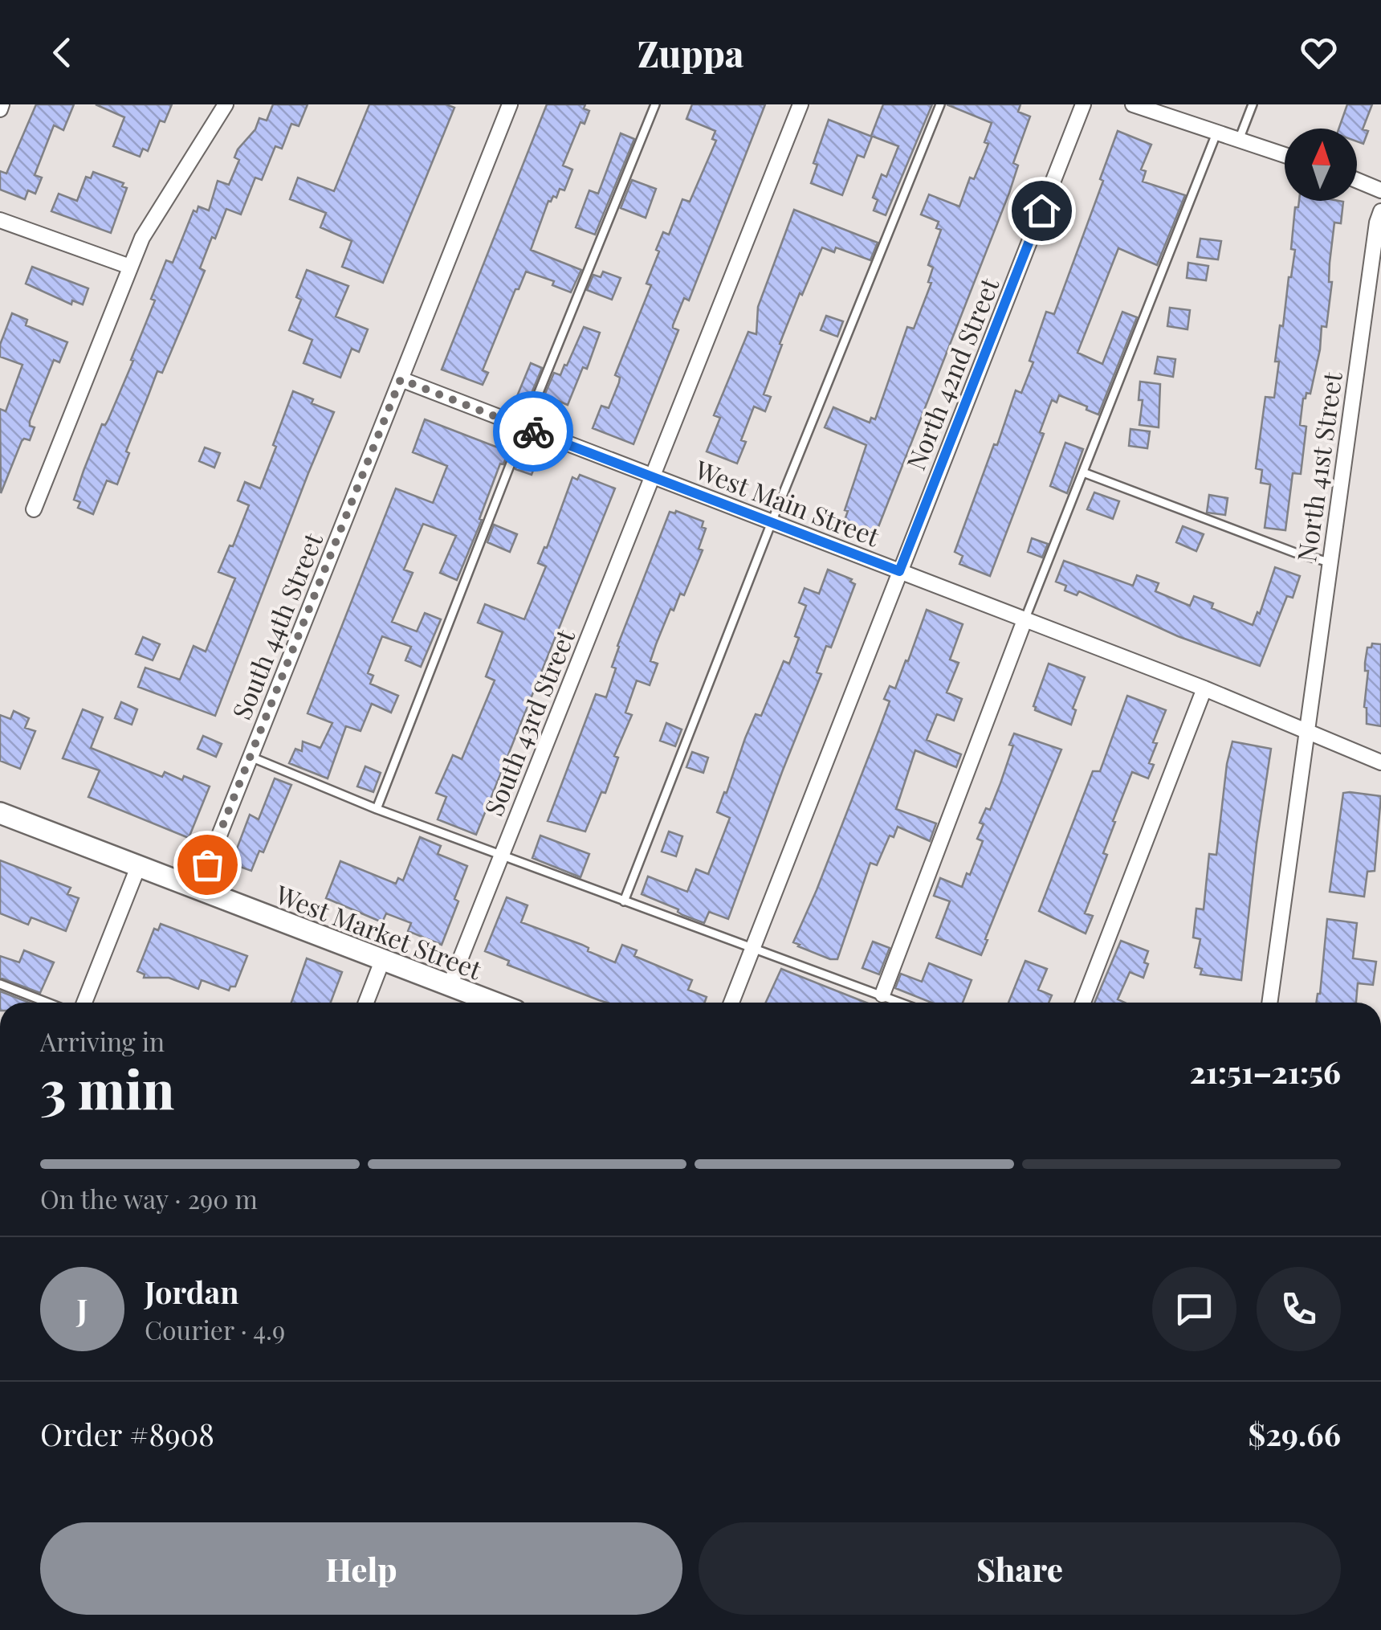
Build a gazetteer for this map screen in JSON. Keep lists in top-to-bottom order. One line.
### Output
{"streets":{"street":["North 42nd Street","North 41st Street","West Main Street","South 44th Street","South 43rd Street","West Market Street"]},"crossings":[["North 42nd Street","West Main Street"],["North 41st Street","West Main Street"],["West Main Street","South 44th Street"],["West Main Street","South 43rd Street"],["South 44th Street","West Market Street"],["South 43rd Street","West Market Street"]],"north":"top","page":{"header":"Zuppa","heading":["3 min","Arriving in","21:51–21:56"],"panel":["Jordan","Courier · 4.9","Order #8908","$29.66"],"bar":"On the way · 290 m","round":"J","buttons":["Help","Share"]}}
